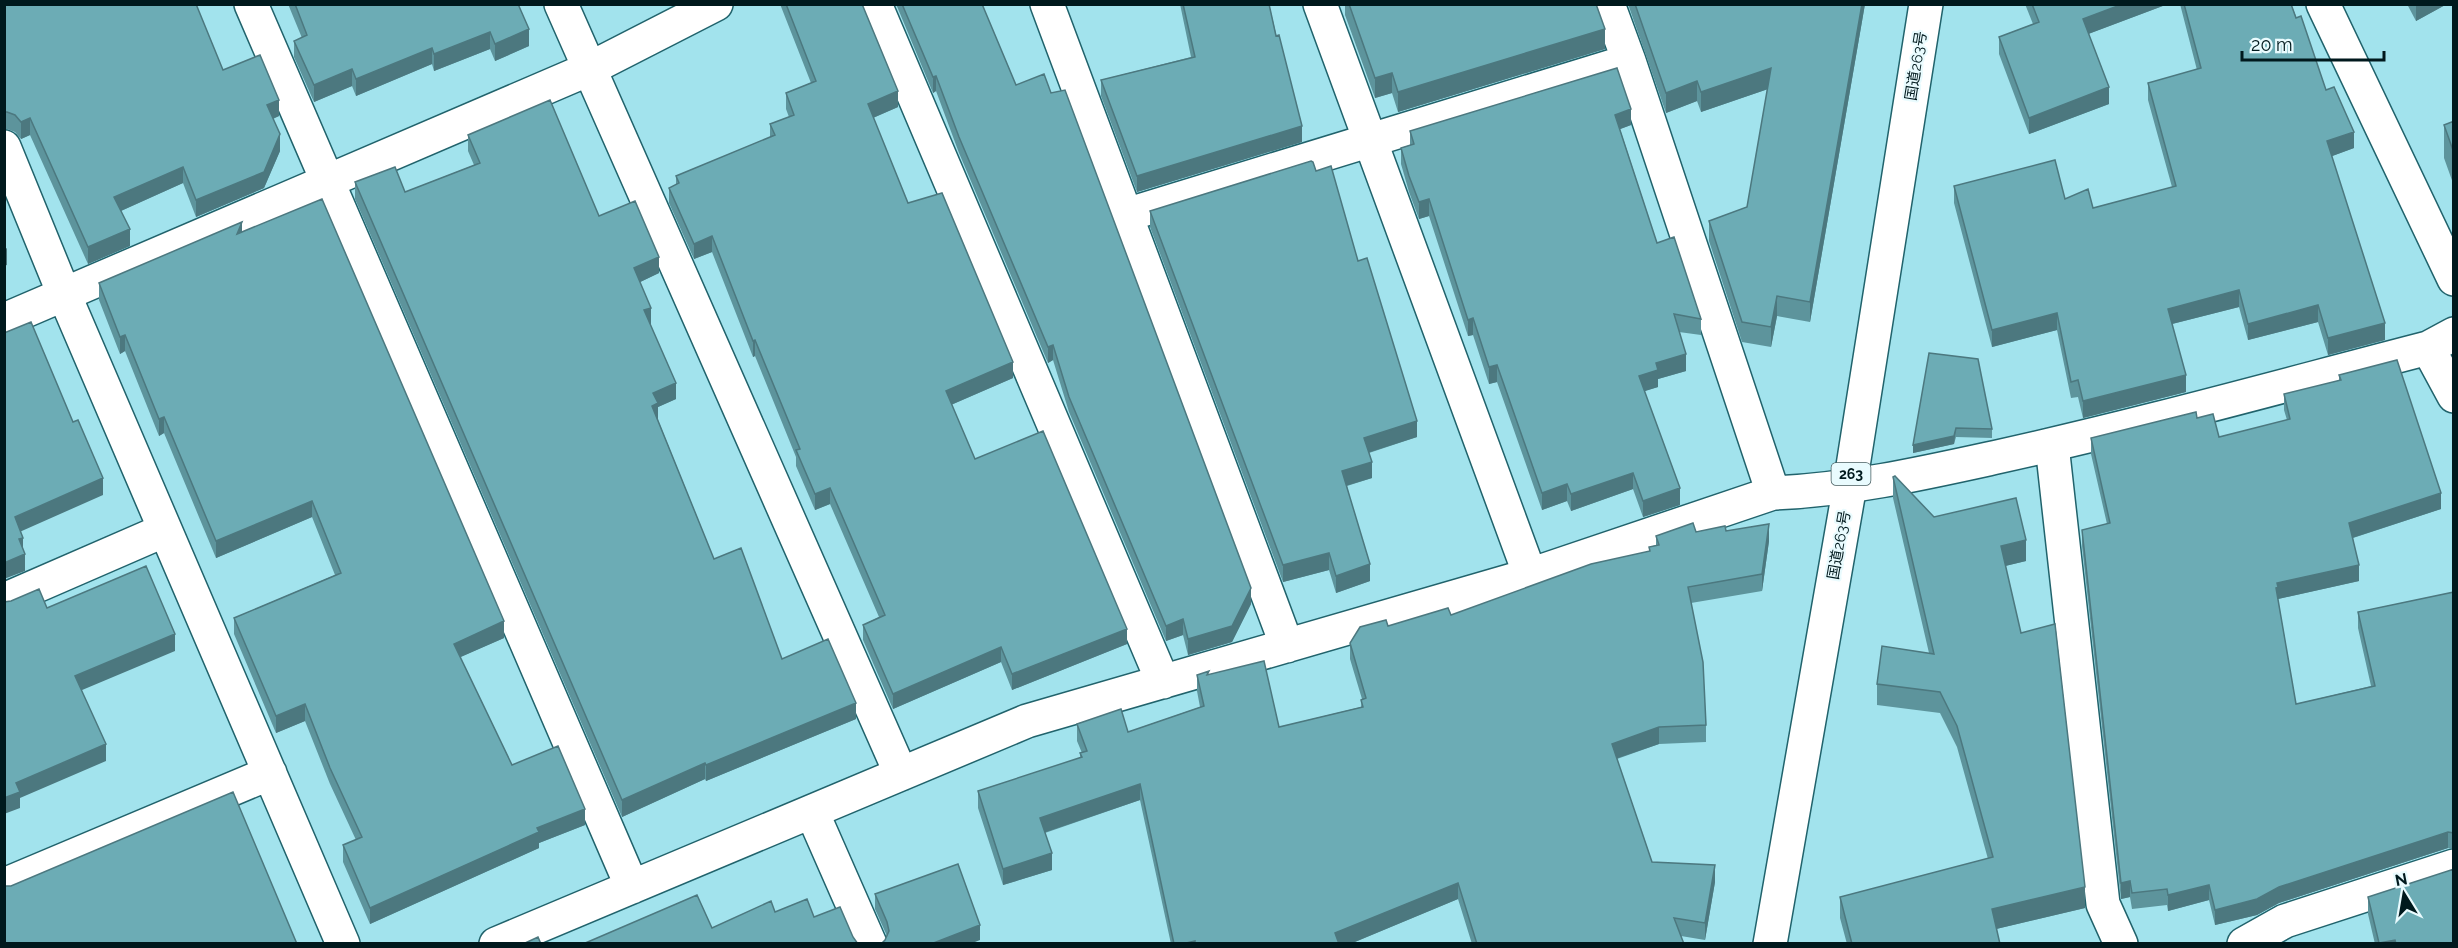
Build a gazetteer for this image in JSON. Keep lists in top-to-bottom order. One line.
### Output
{"streets":{"main road":["国道263号","263"]},"scale_bar":"20 m","north":"top"}
